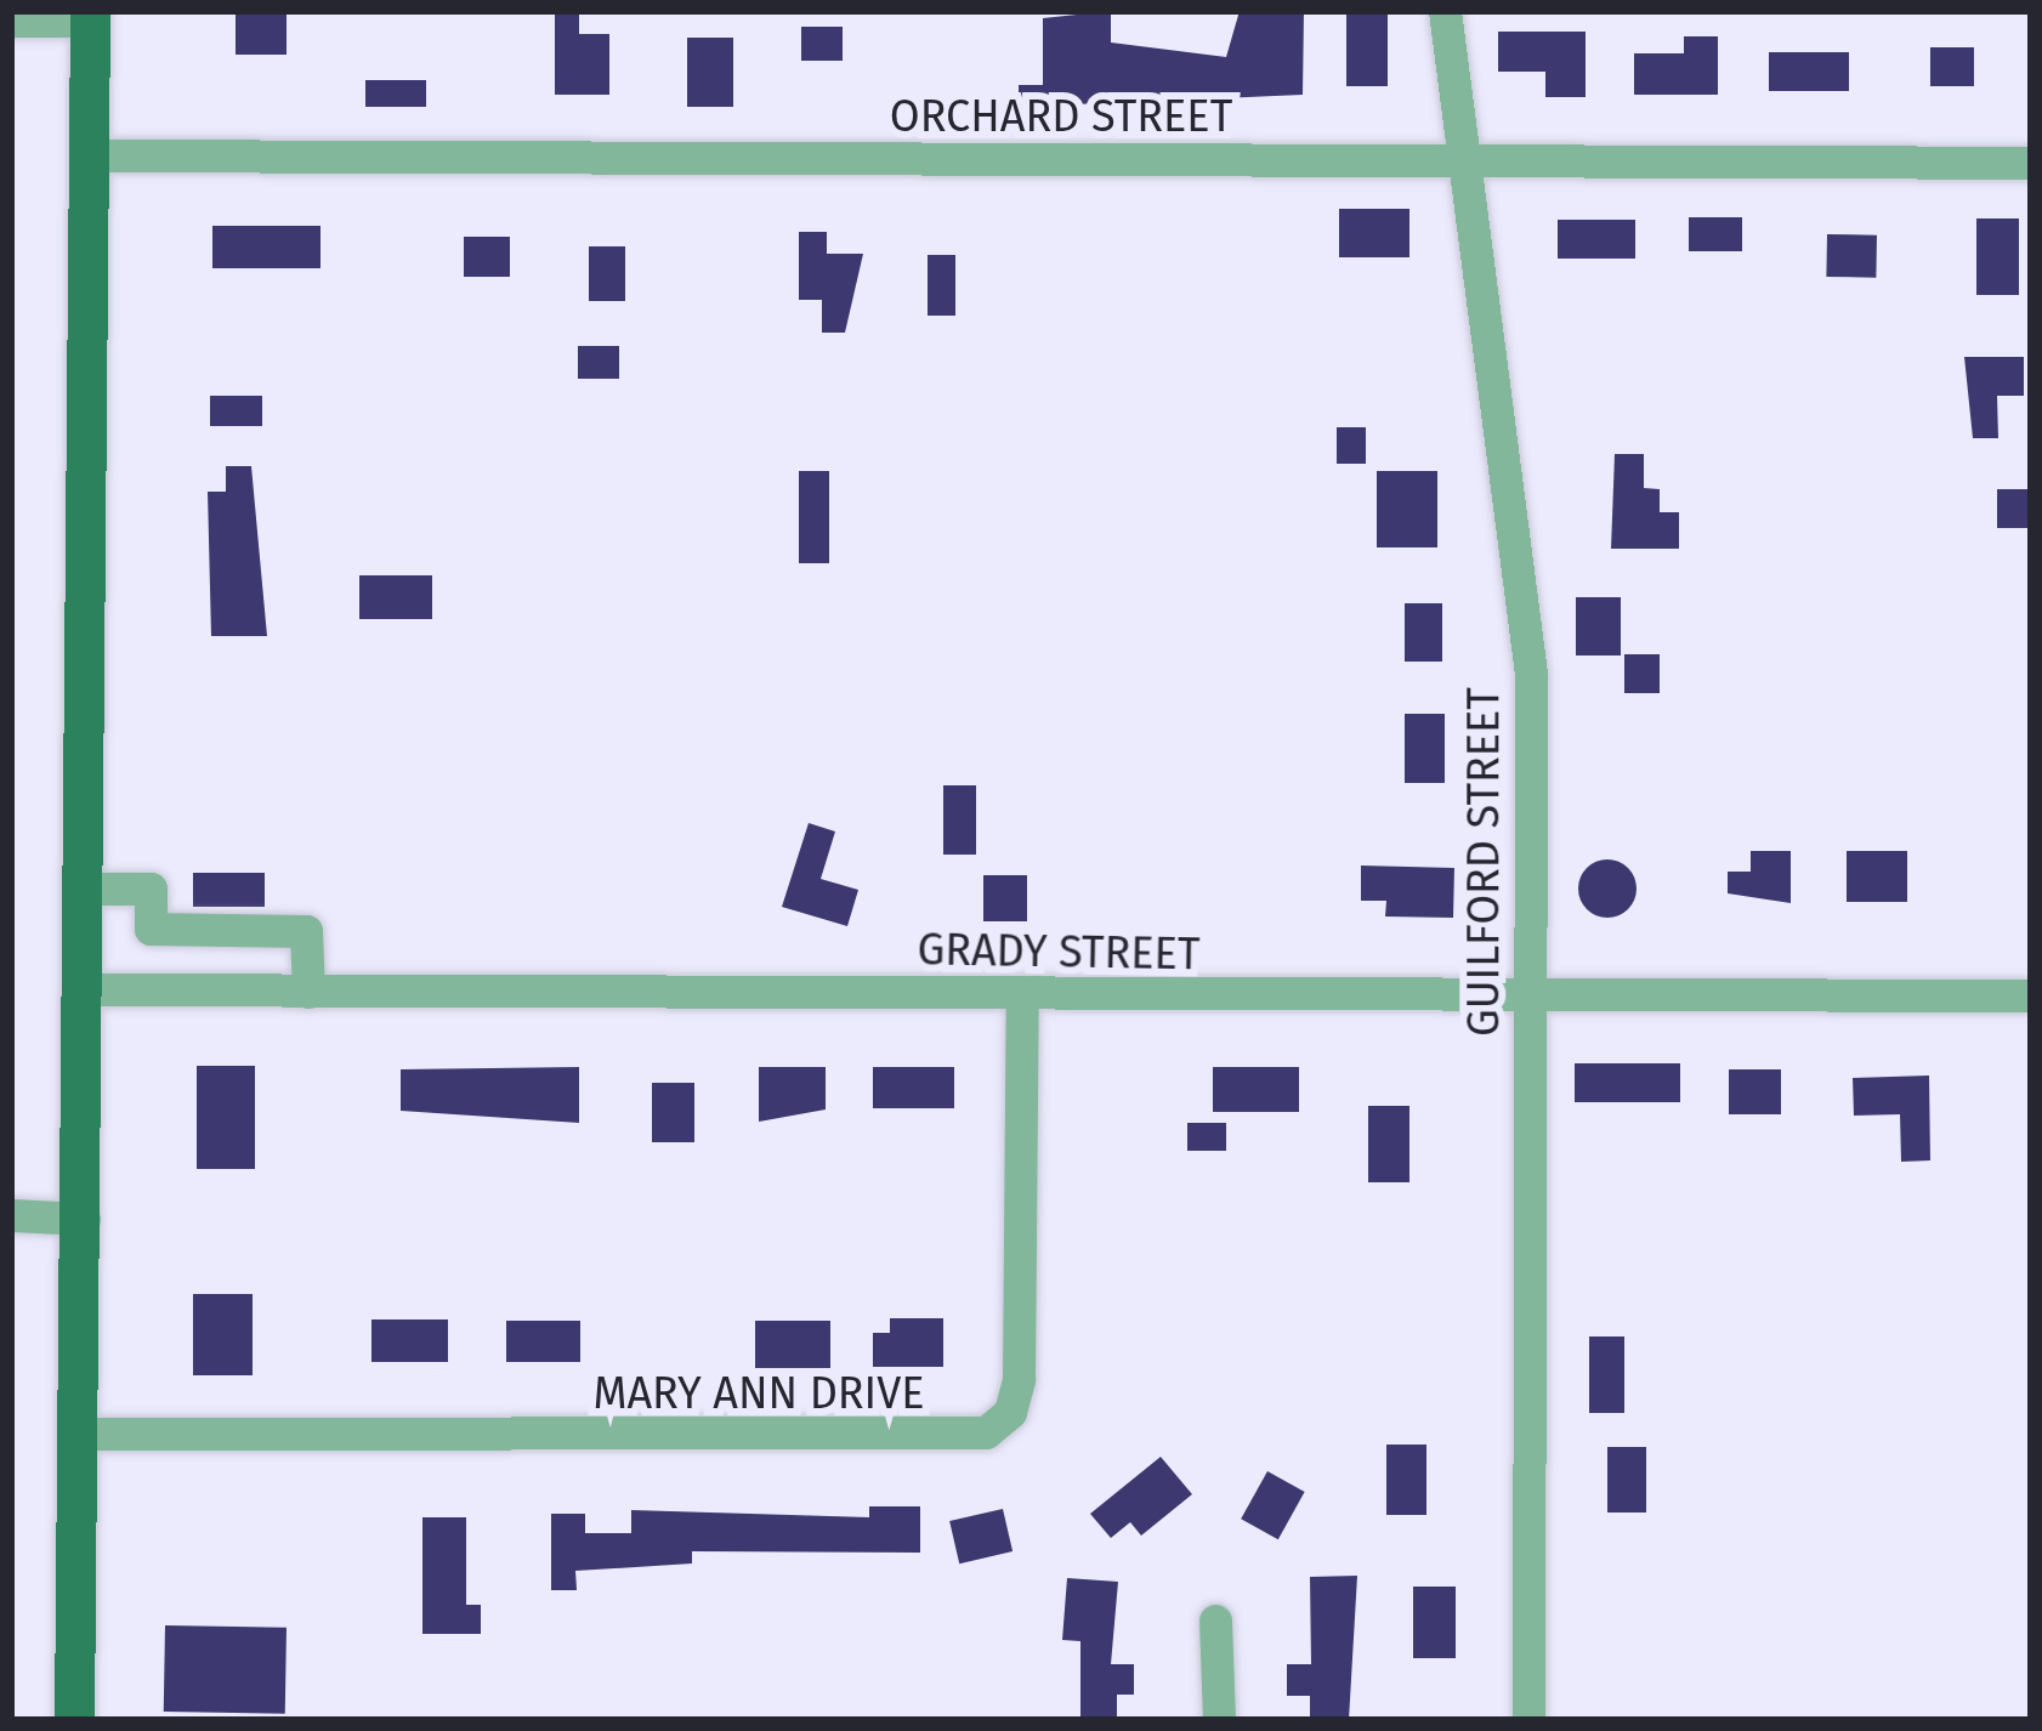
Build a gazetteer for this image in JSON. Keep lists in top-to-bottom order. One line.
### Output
{"streets":{"street":["ORCHARD STREET","GUILFORD STREET","GRADY STREET","MARY ANN DRIVE"]},"crossings":[["ORCHARD STREET","GUILFORD STREET"],["GUILFORD STREET","GRADY STREET"],["GRADY STREET","MARY ANN DRIVE"]]}
